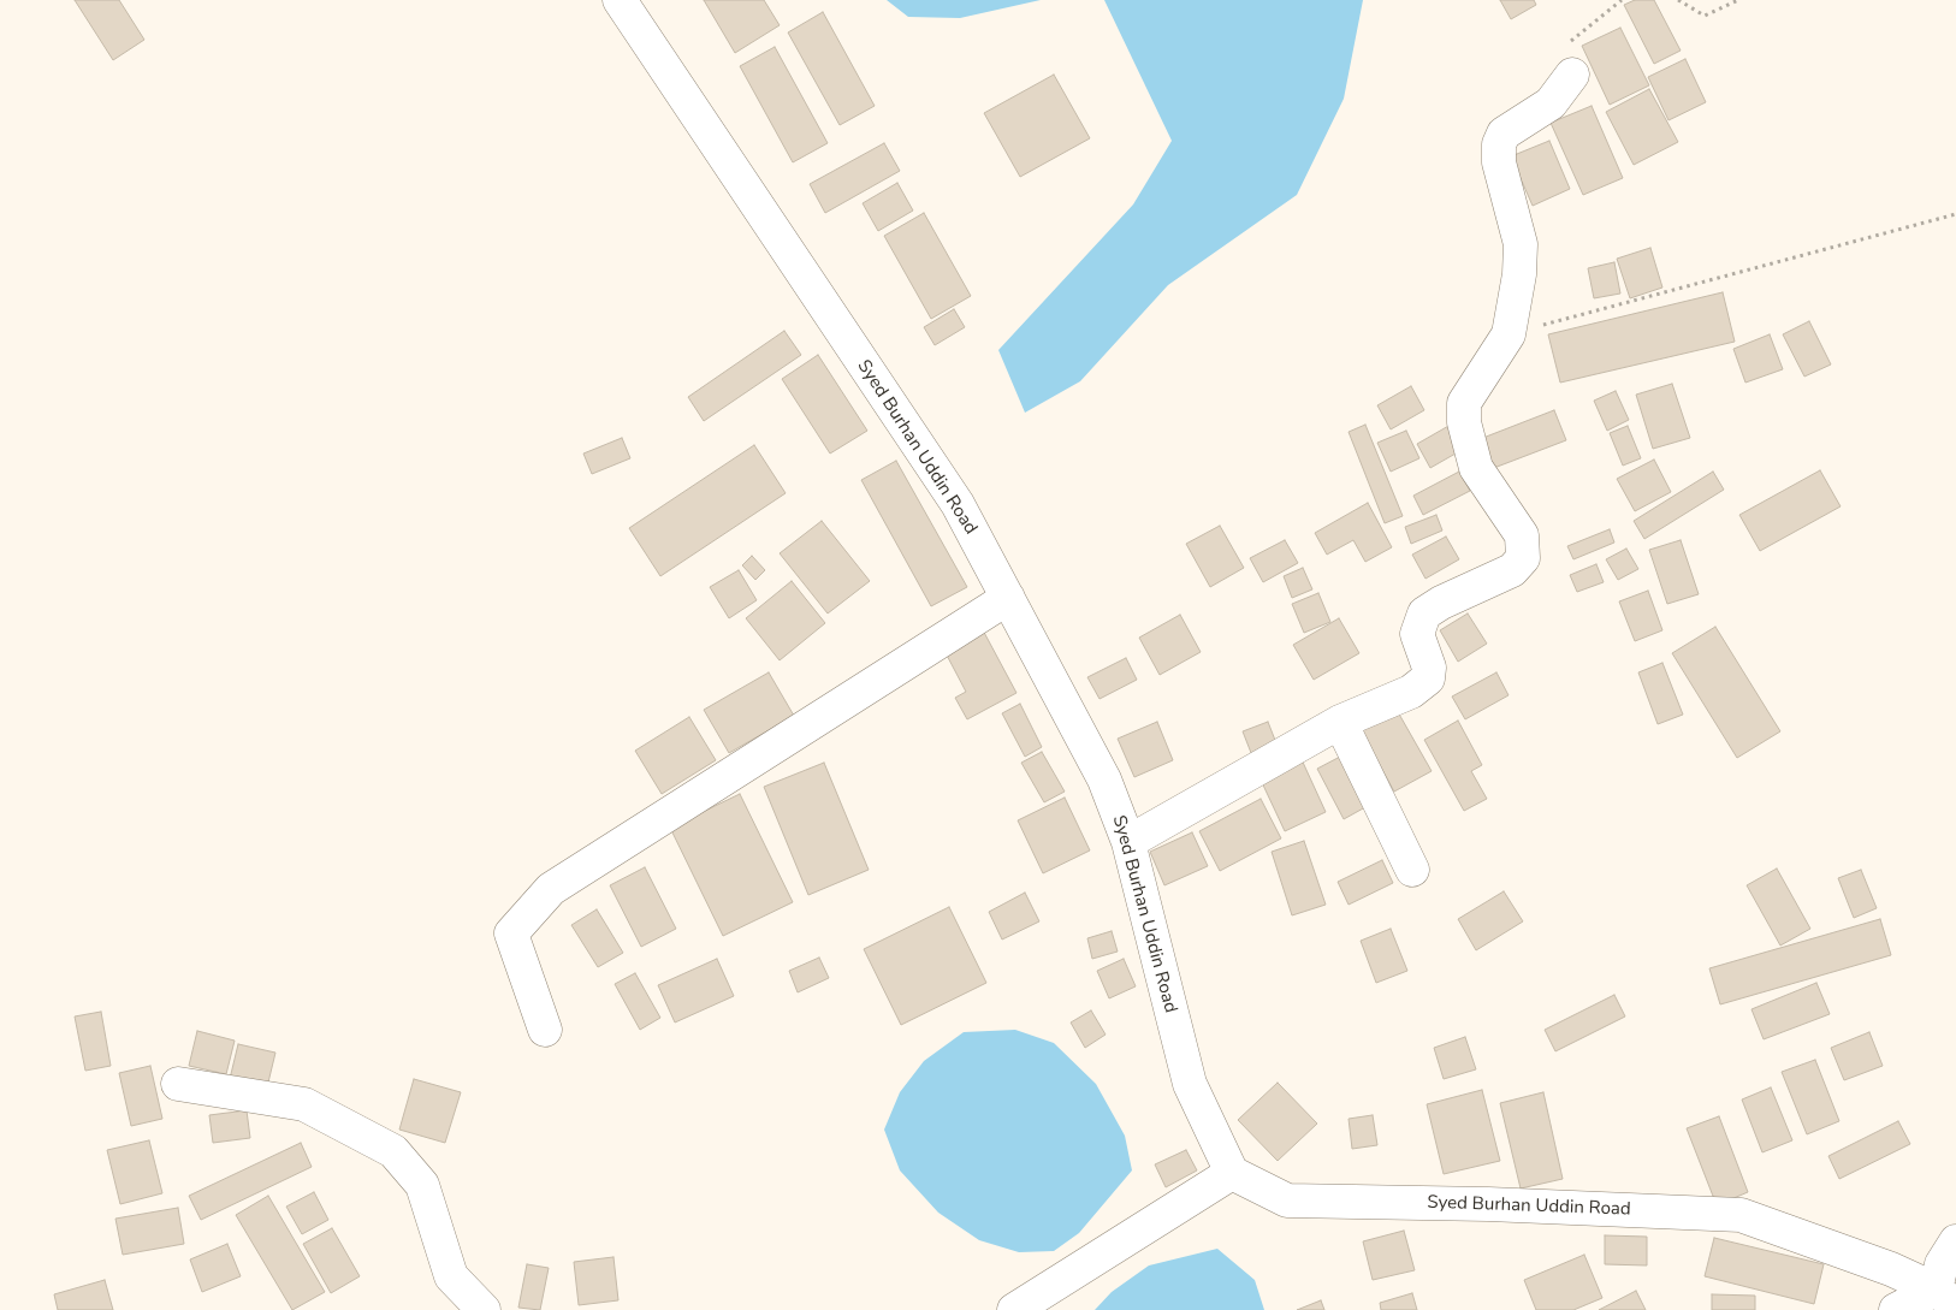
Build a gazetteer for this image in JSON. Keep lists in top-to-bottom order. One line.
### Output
{"streets":{"street":["Syed Burhan Uddin Road"]}}
